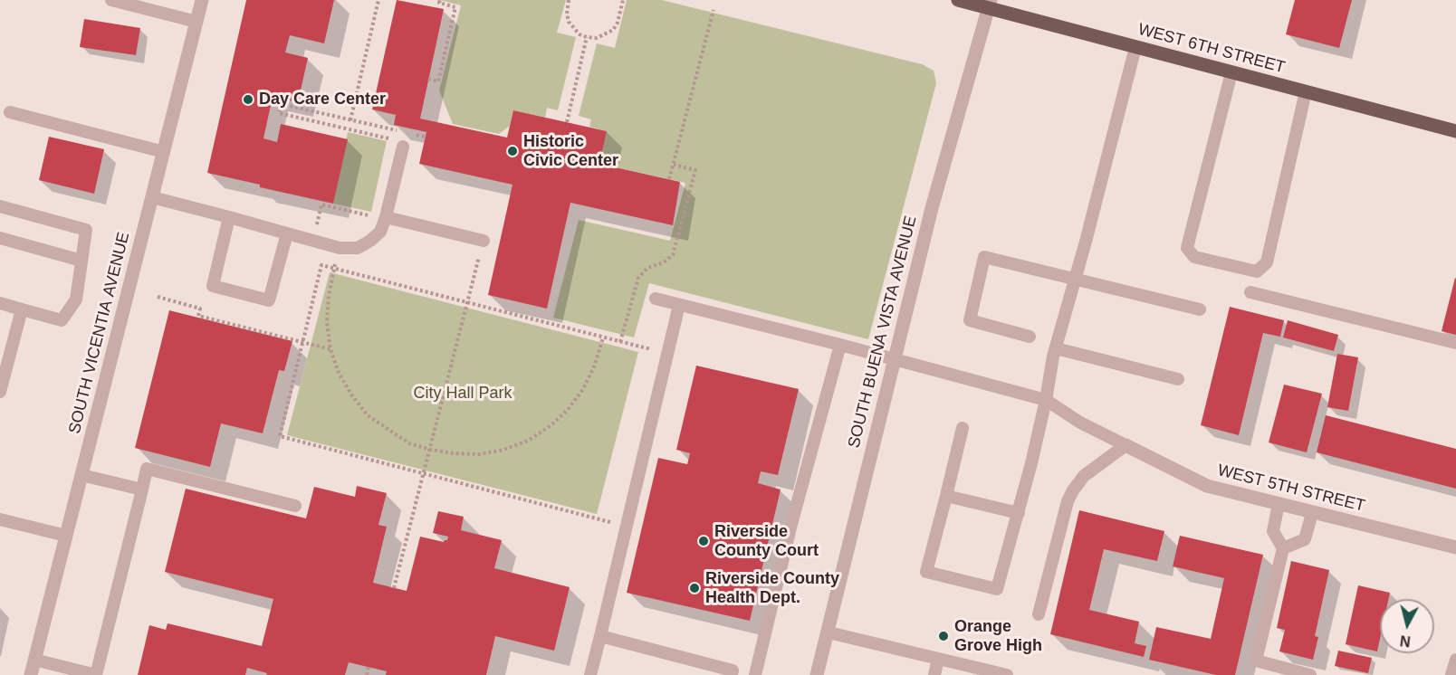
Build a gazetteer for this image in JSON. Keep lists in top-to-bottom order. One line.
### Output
{"streets":{"main road":["WEST 6TH STREET"],"street":["SOUTH BUENA VISTA AVENUE","SOUTH VICENTIA AVENUE","WEST 5TH STREET"]},"crossings":[["WEST 6TH STREET","SOUTH BUENA VISTA AVENUE"]],"parks":["City Hall Park"],"places":["Day Care Center","Historic Civic Center","Riverside County Court","Riverside County Health Dept.","Orange Grove High"],"north":"bottom"}
